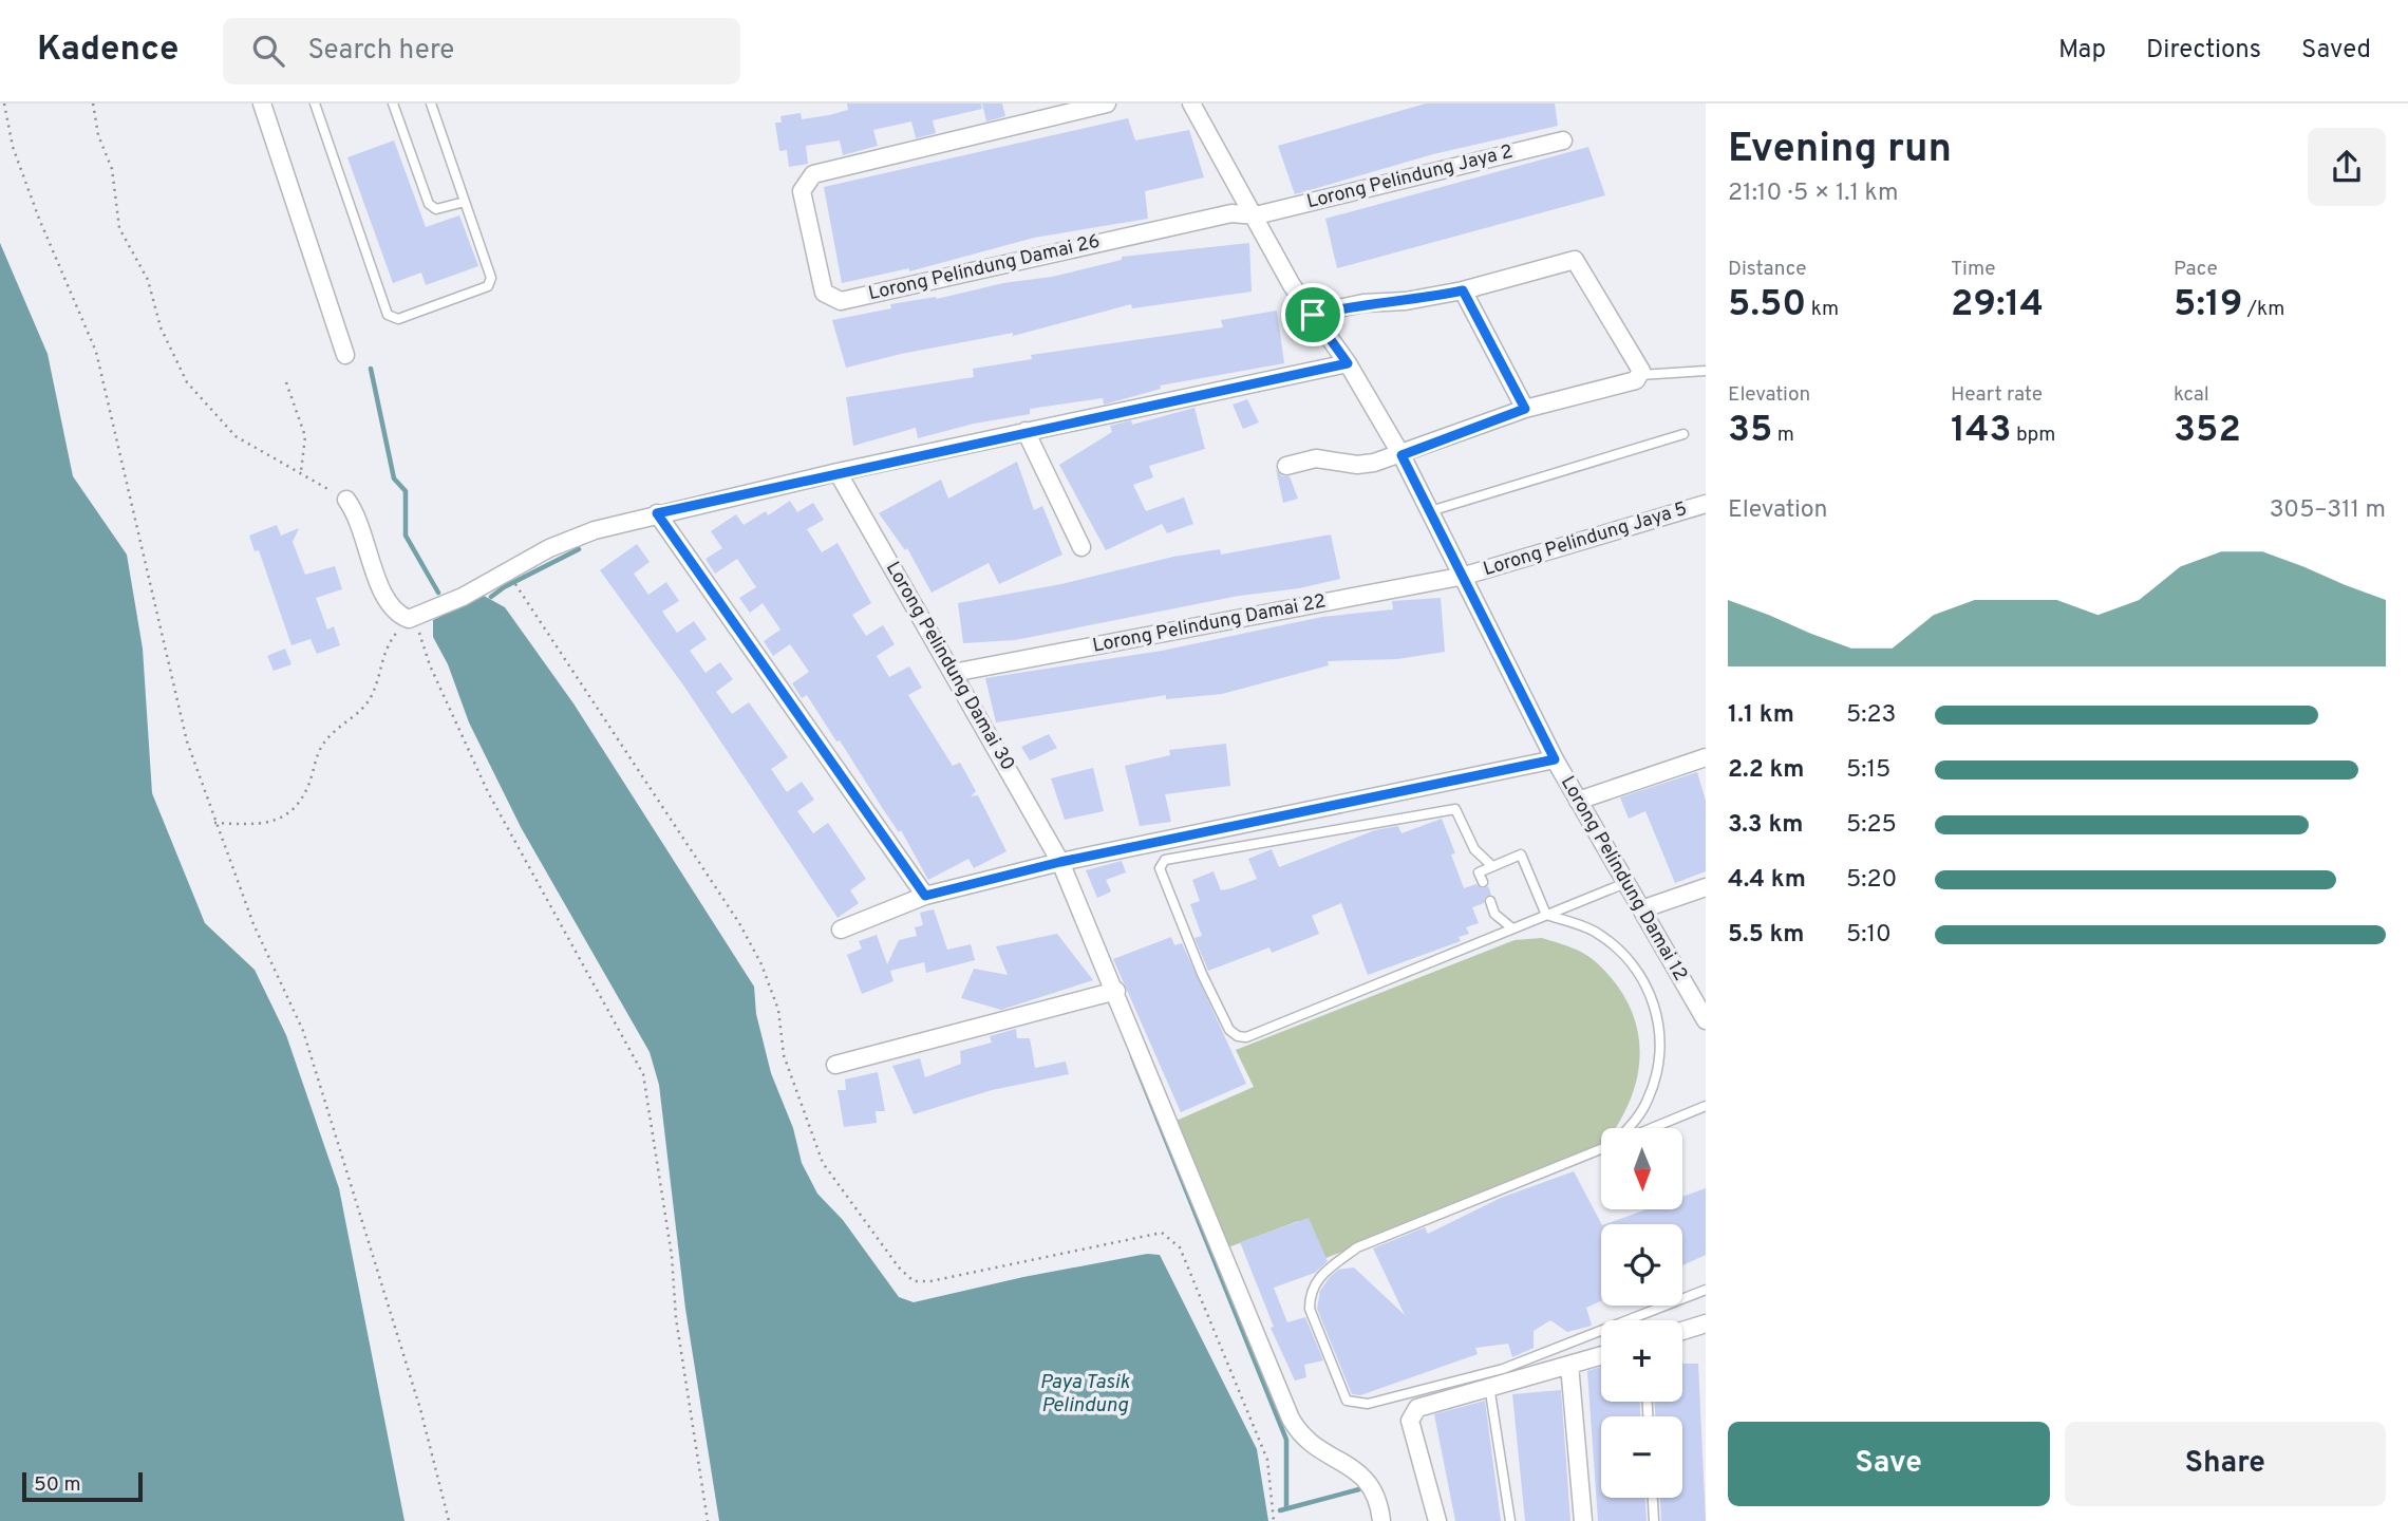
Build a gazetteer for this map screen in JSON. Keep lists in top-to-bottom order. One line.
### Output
{"streets":{"street":["Lorong Pelindung Jaya 2","Lorong Pelindung Damai 26","Lorong Pelindung Jaya 5","Lorong Pelindung Damai 22","Lorong Pelindung Damai 30","Lorong Pelindung Damai 12"]},"crossings":[["Lorong Pelindung Jaya 2","Lorong Pelindung Damai 26"],["Lorong Pelindung Jaya 2","Lorong Pelindung Damai 12"],["Lorong Pelindung Damai 26","Lorong Pelindung Damai 12"],["Lorong Pelindung Jaya 5","Lorong Pelindung Damai 22"],["Lorong Pelindung Jaya 5","Lorong Pelindung Damai 12"],["Lorong Pelindung Damai 22","Lorong Pelindung Damai 30"],["Lorong Pelindung Damai 22","Lorong Pelindung Damai 12"]],"water":["Paya Tasik Pelindung"],"scale_bar":"50 m","north":"bottom","page":{"header":"Kadence","search":"Search here","nav":["Map","Directions","Saved"],"heading":["Evening run","21:10 · 5 × 1.1 km"],"stats":[["Distance","5.50 km"],["Time","29:14"],["Pace","5:19 /km"],["Elevation","35 m"],["Heart rate","143 bpm"],["kcal","352"]],"chart":["Elevation","305–311 m"],"list":[{"name":"1.1 km","note":"5:23"},{"name":"2.2 km","note":"5:15"},{"name":"3.3 km","note":"5:25"},{"name":"4.4 km","note":"5:20"},{"name":"5.5 km","note":"5:10"}],"map_buttons":["+","−"],"buttons":["Save","Share"],"scale":"50 m"}}
